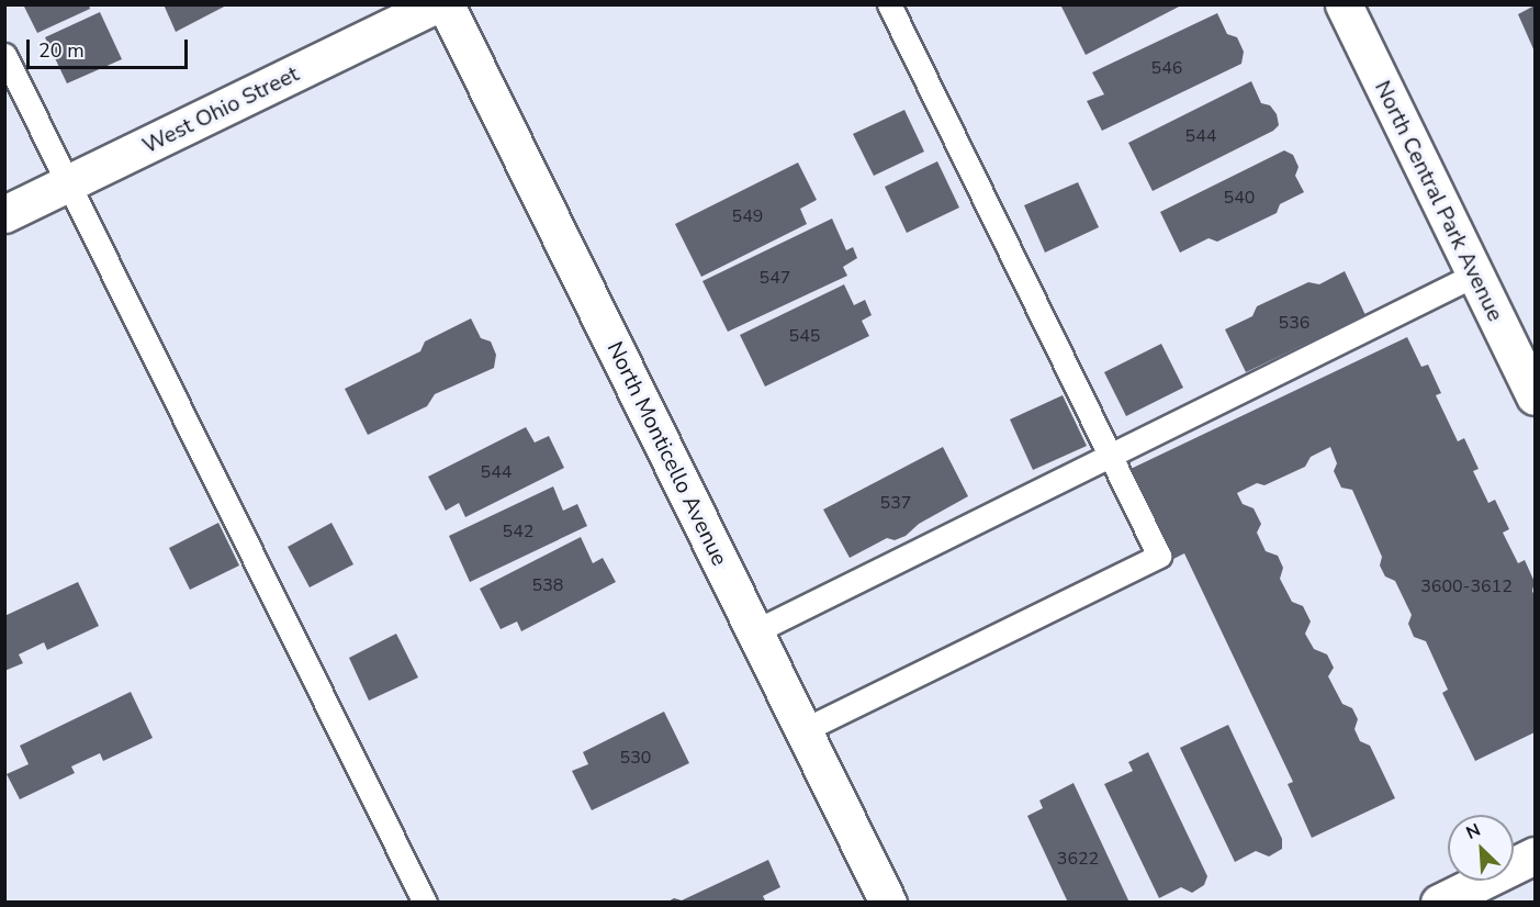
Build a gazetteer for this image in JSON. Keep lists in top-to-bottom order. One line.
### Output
{"streets":{"street":["West Ohio Street","North Central Park Avenue","North Monticello Avenue"]},"house_numbers":["546","544","540","549","547","536","545","544","537","542","538","3600-3612","530","3622"],"scale_bar":"20 m","north":"top left"}
